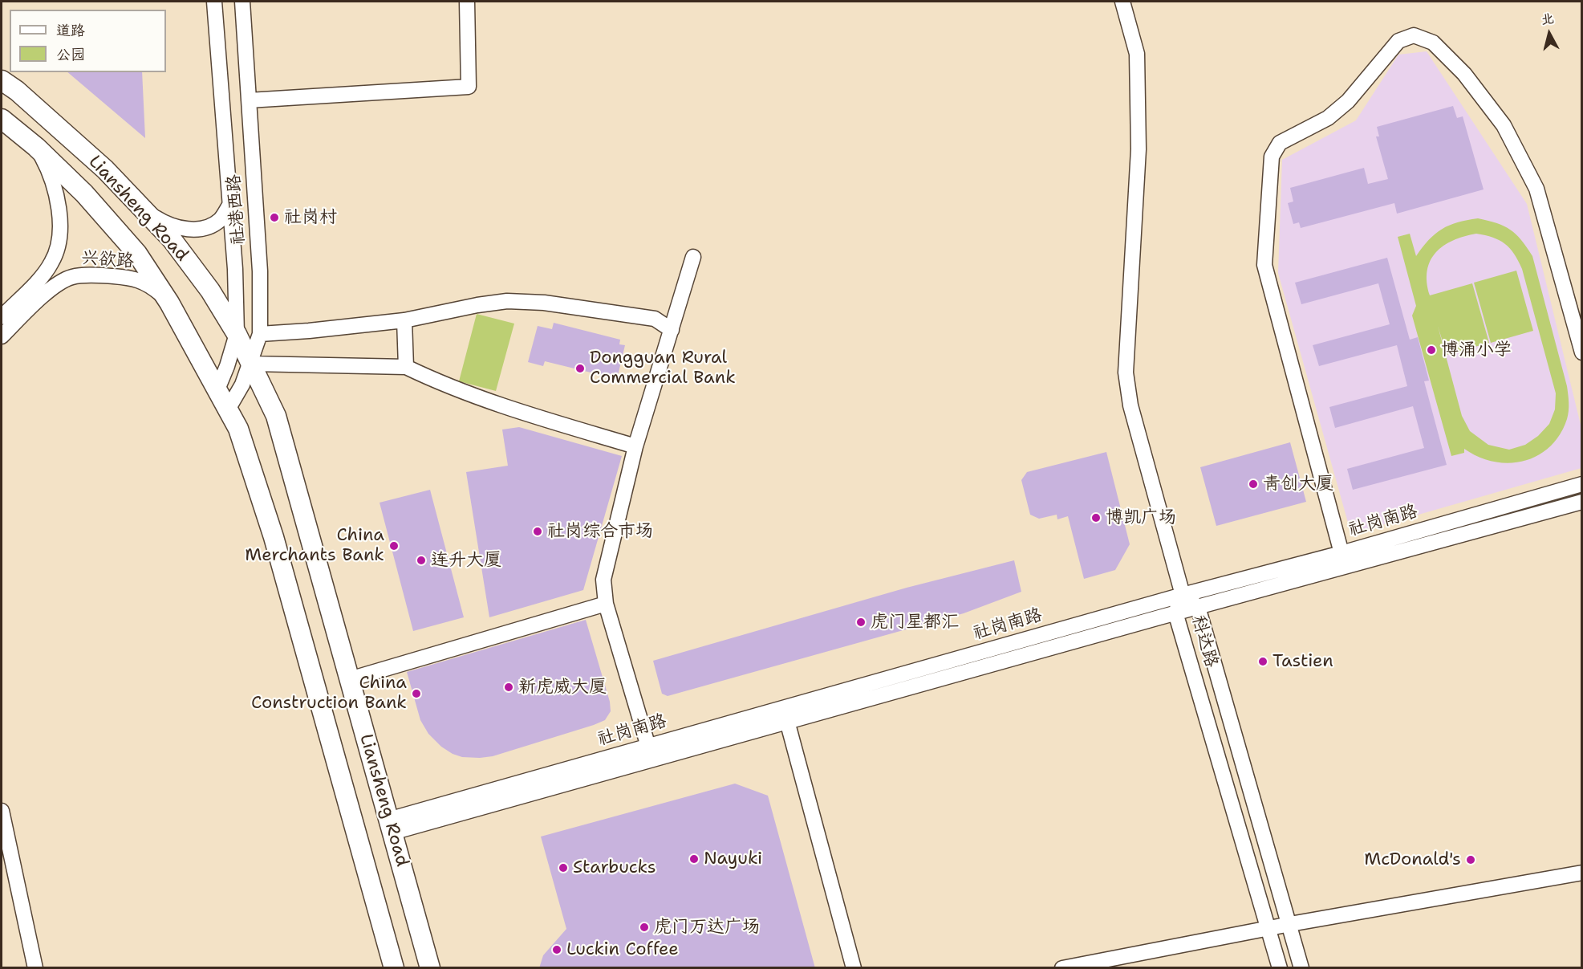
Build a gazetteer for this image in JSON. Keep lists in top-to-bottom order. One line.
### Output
{"streets":{"main road":["Liansheng Road"],"street":["社港西路","兴欲路","社岗南路","科达路"]},"crossings":[["Liansheng Road","社港西路"],["Liansheng Road","兴欲路"],["Liansheng Road","社岗南路"],["社岗南路","科达路"]],"places":["社岗村","博涌小学","Dongguan Rural Commercial Bank","青创大厦","博凯广场","社岗综合市场","China Merchants Bank","连升大厦","虎门星都汇","Tastien","新虎威大厦","China Construction Bank","Nayuki","McDonald's","Starbucks","虎门万达广场","Luckin Coffee"],"legend":["道路","公园"],"north":"top"}
